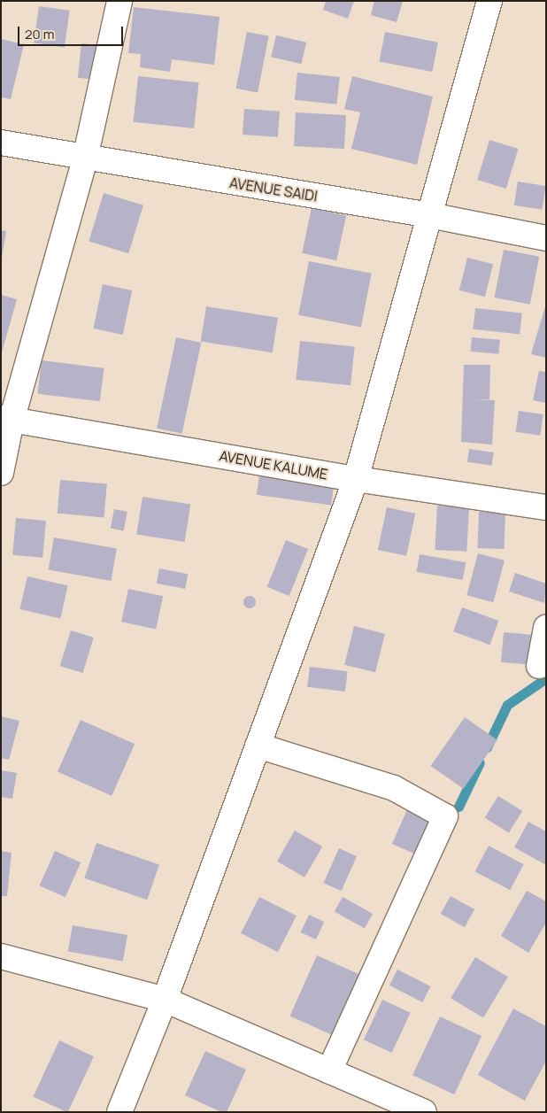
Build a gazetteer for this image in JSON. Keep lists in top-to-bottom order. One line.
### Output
{"streets":{"street":["AVENUE SAIDI","AVENUE KALUME"]},"scale_bar":"20 m"}
